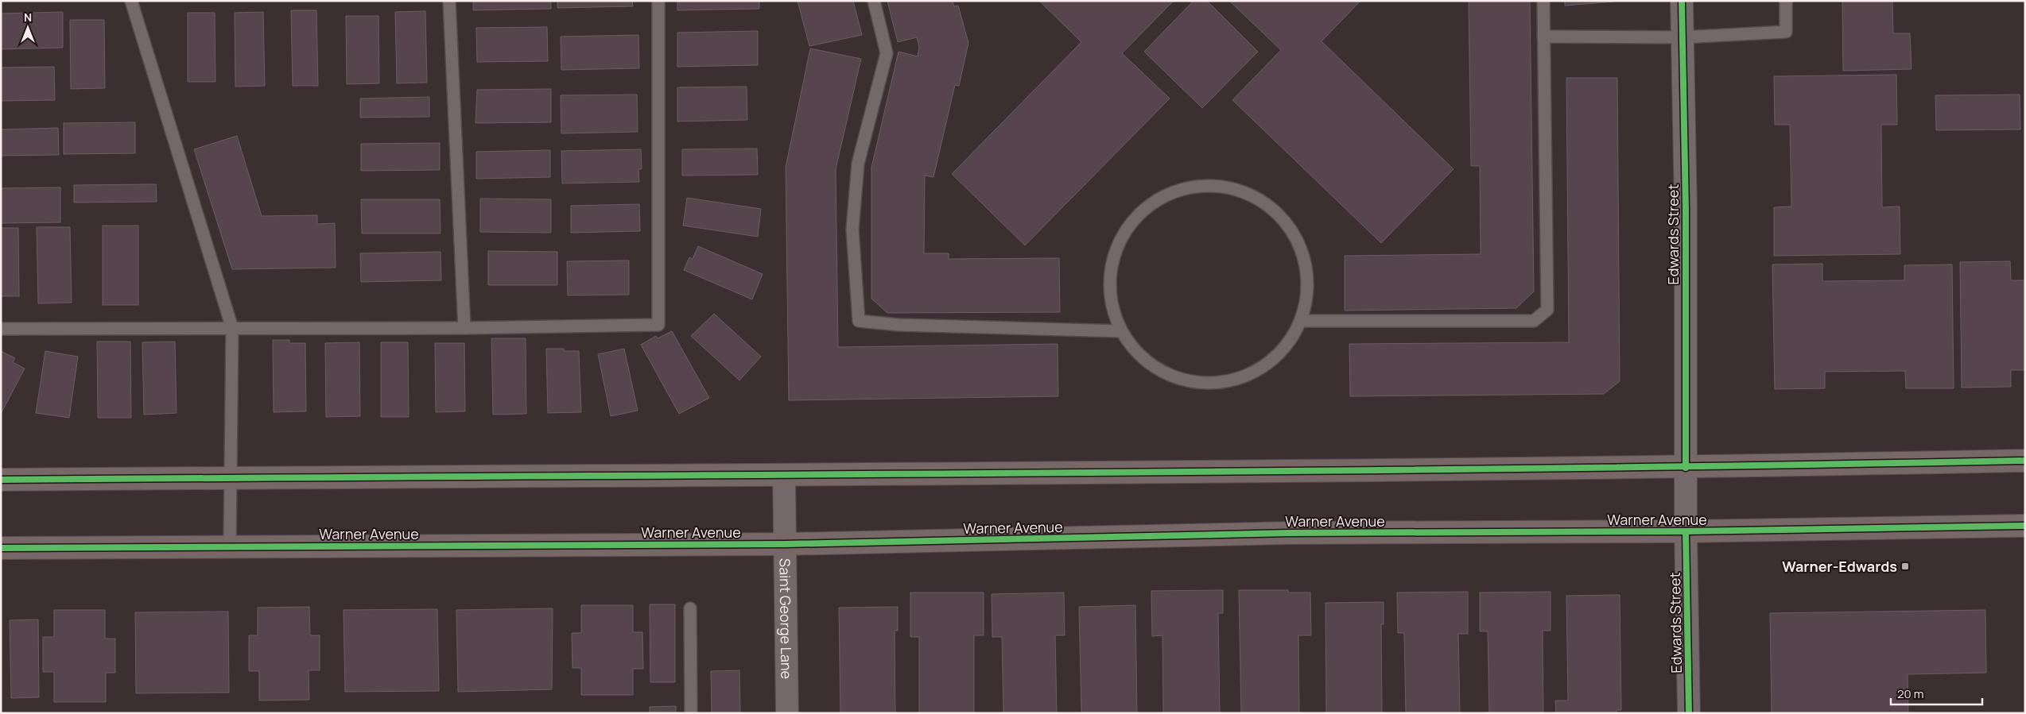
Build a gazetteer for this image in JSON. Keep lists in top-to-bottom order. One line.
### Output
{"streets":{"main road":["Edwards Street","Warner Avenue","Saint George Lane"]},"crossings":[["Edwards Street","Warner Avenue"],["Warner Avenue","Saint George Lane"]],"places":{"transit":["Warner-Edwards"]},"scale_bar":"20 m","north":"top"}
